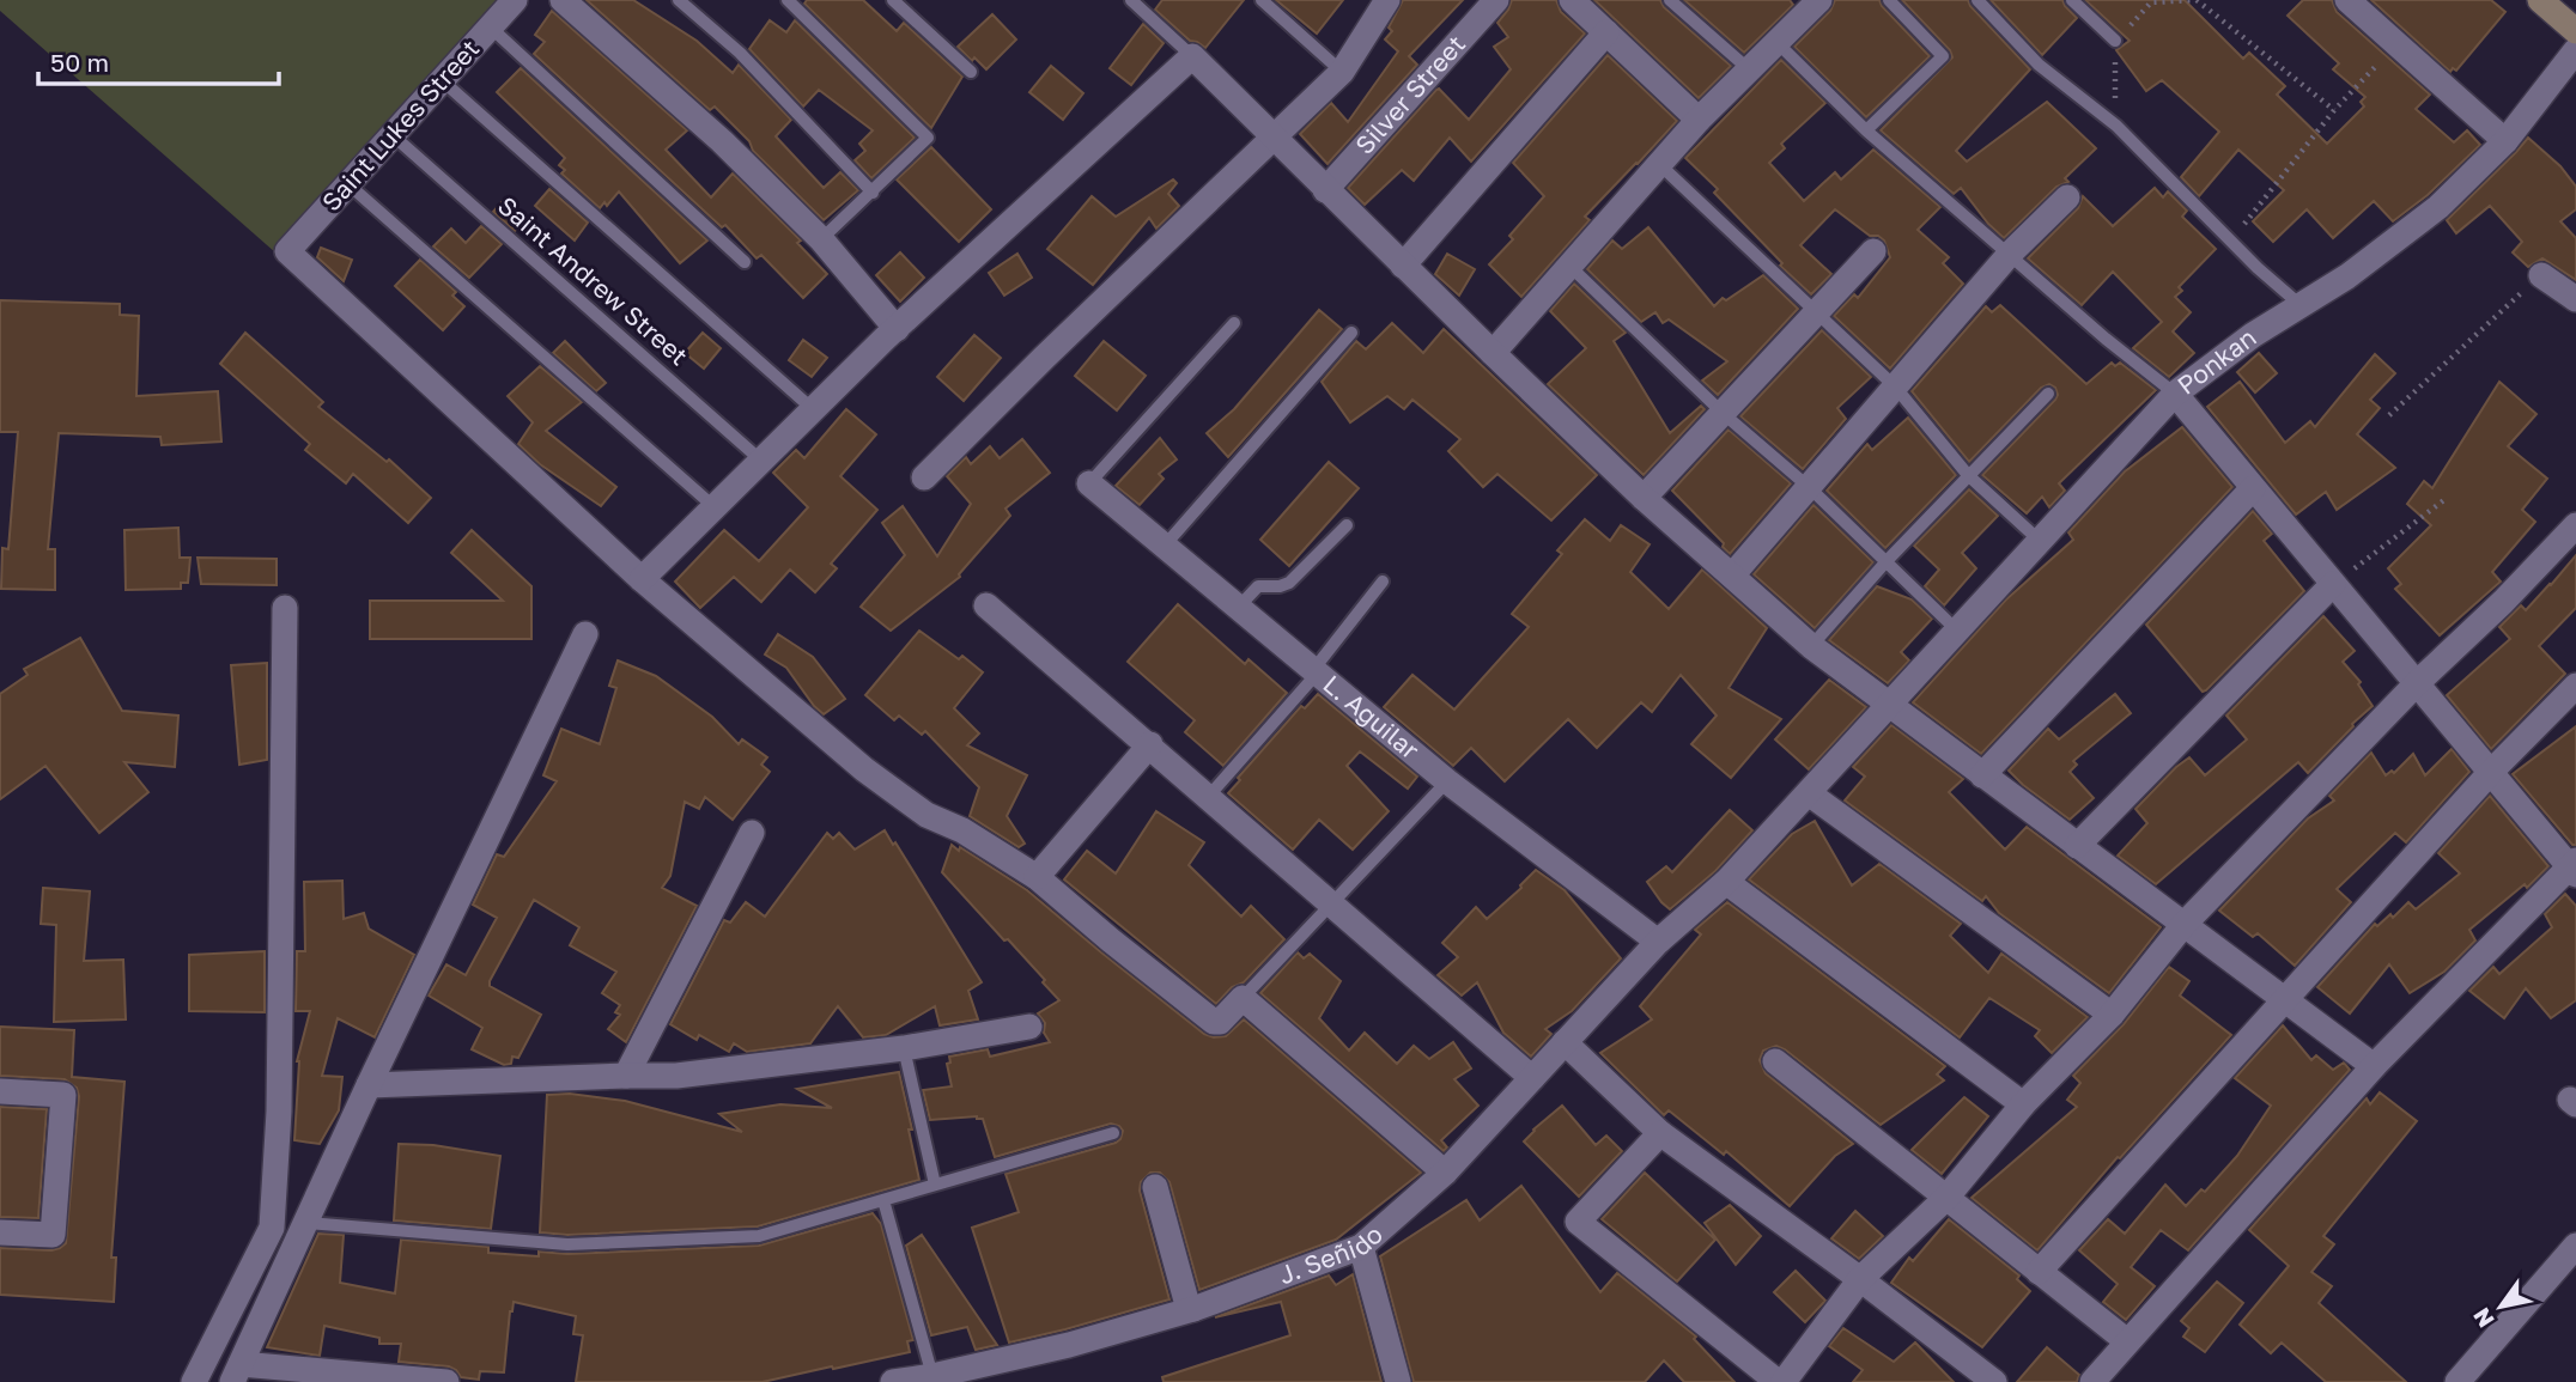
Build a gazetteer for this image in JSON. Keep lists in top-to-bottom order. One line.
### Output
{"streets":{"street":["Silver Street","Saint Lukes Street","Ponkan","L. Aguilar","J. Señido"],"lane":["Saint Andrew Street"]},"crossings":[["Saint Lukes Street","Saint Andrew Street"],["Ponkan","J. Señido"],["L. Aguilar","J. Señido"]],"scale_bar":"50 m","north":"bottom left"}
